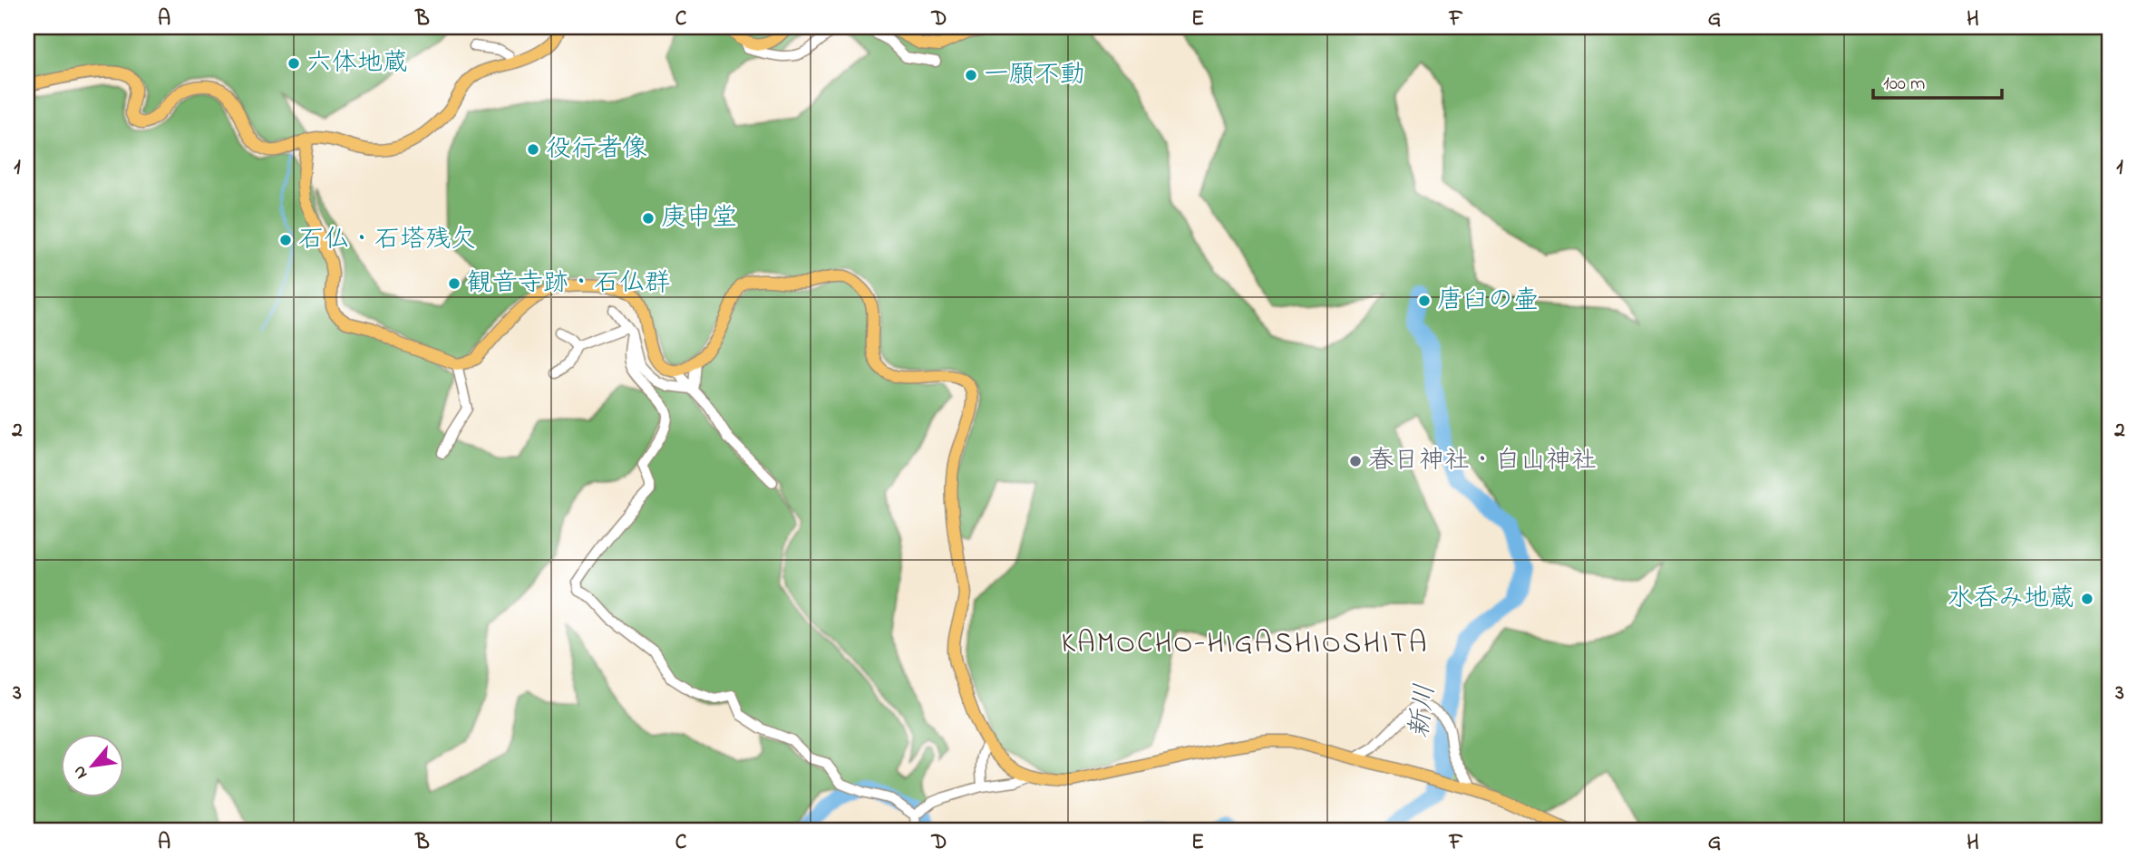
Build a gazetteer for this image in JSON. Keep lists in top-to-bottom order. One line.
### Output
{"districts":["KAMOCHO-HIGASHIOSHITA"],"water":["新川"],"places":["六体地蔵","一願不動","役行者像","庚申堂","石仏・石塔残欠","観音寺跡・石仏群","唐臼の壷","春日神社・白山神社","水呑み地蔵"],"scale_bar":"100 m","north":"bottom left","grid":{"columns":["A","B","C","D","E","F","G","H"],"rows":["1","2","3"]}}
